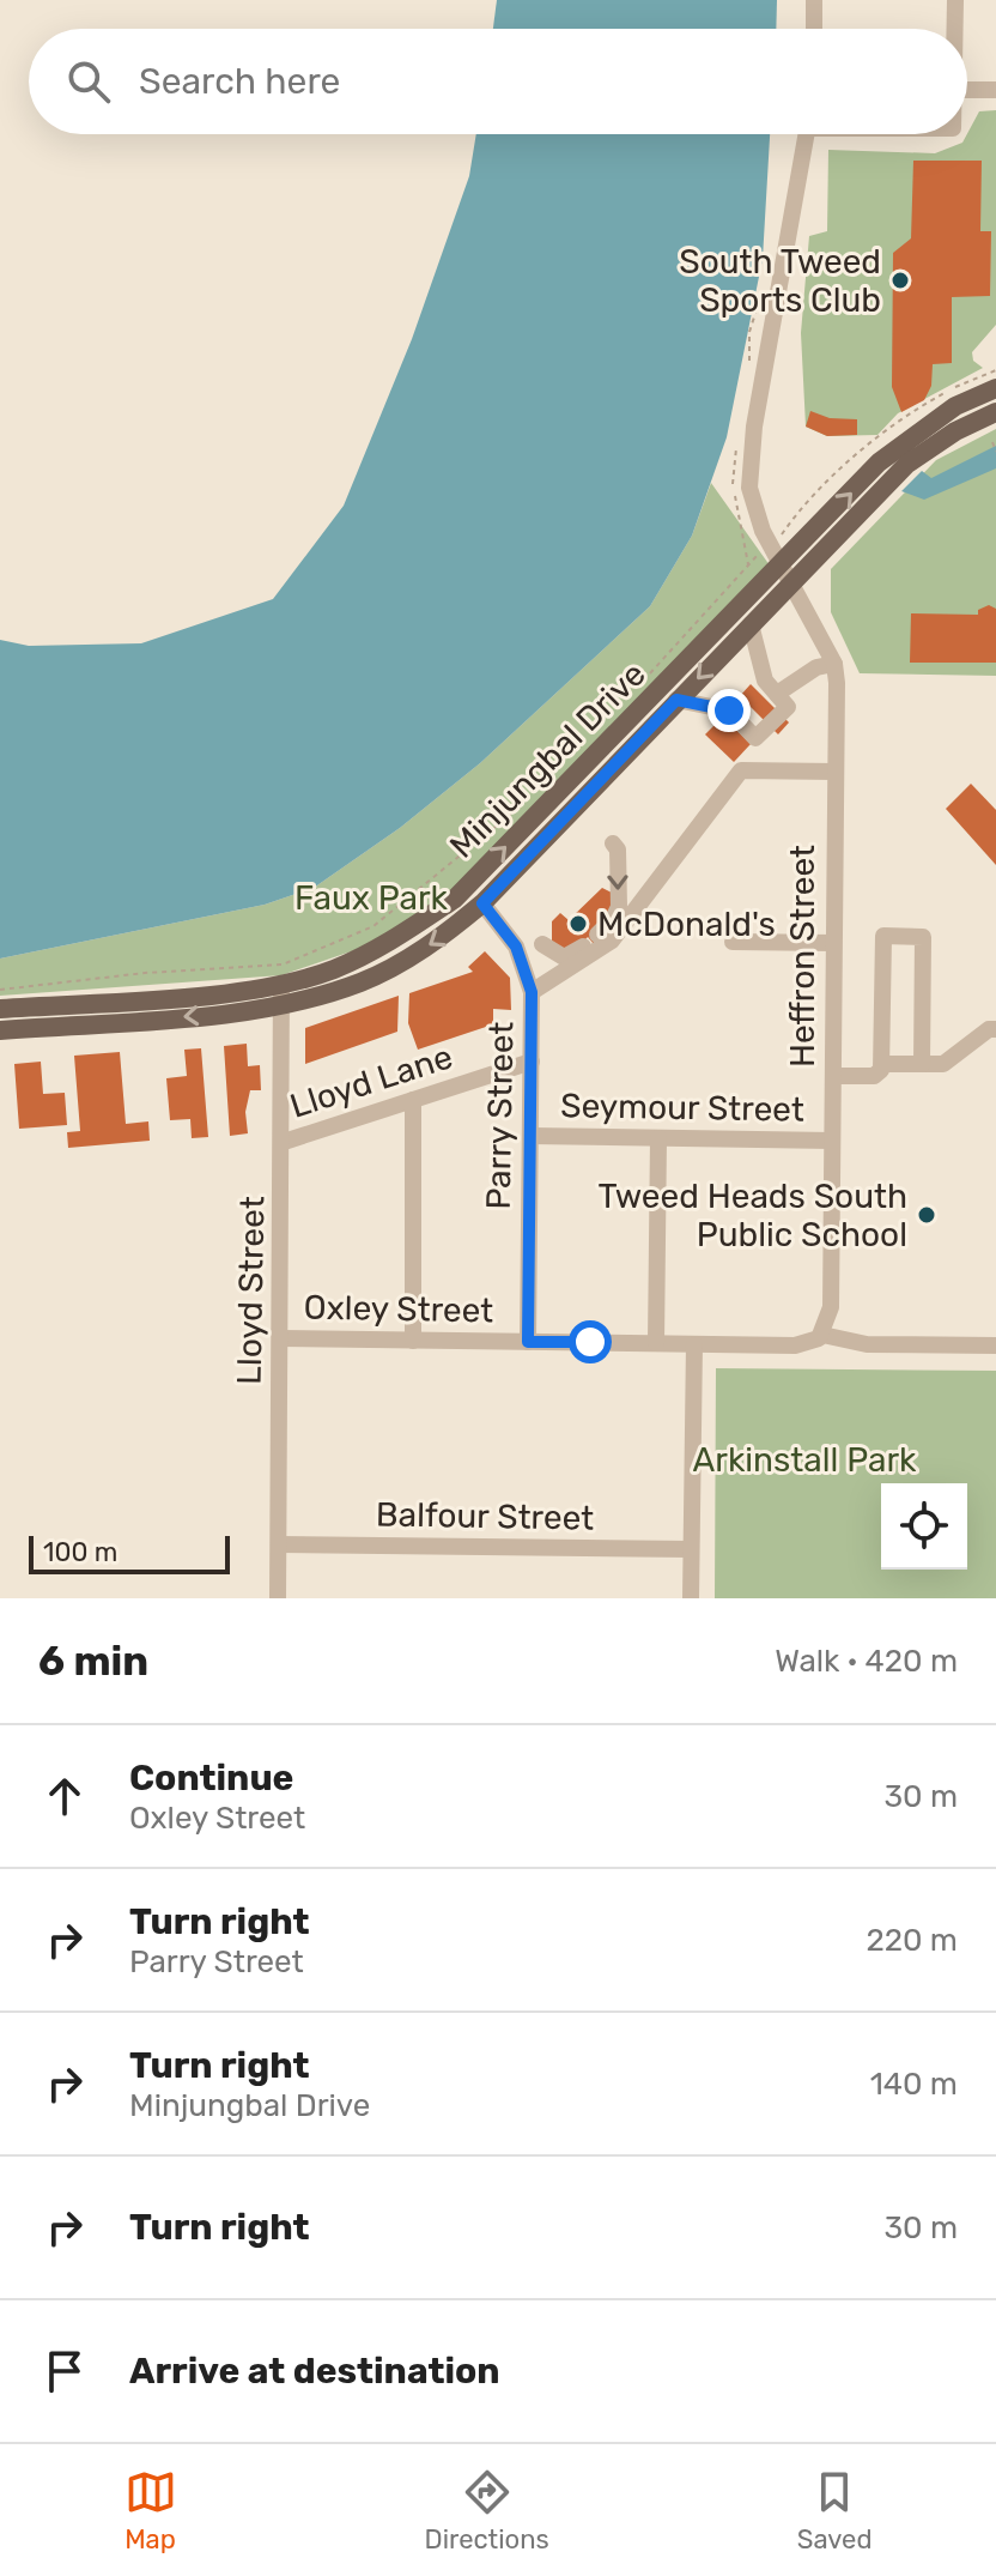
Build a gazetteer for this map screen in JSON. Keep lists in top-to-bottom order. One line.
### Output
{"streets":{"main road":["Minjungbal Drive"],"street":["Heffron Street","Lloyd Lane","Seymour Street","Parry Street","Lloyd Street","Oxley Street","Balfour Street"]},"crossings":[["Minjungbal Drive","Heffron Street"],["Minjungbal Drive","Parry Street"],["Minjungbal Drive","Lloyd Street"],["Heffron Street","Seymour Street"],["Heffron Street","Oxley Street"],["Lloyd Lane","Parry Street"],["Lloyd Lane","Lloyd Street"],["Seymour Street","Parry Street"],["Parry Street","Oxley Street"],["Lloyd Street","Oxley Street"],["Lloyd Street","Balfour Street"]],"parks":["Faux Park","Arkinstall Park"],"places":["South Tweed Sports Club","McDonald's","Tweed Heads South Public School"],"scale_bar":"100 m","page":{"search":"Search here","scale":"100 m","heading":["6 min","Walk · 420 m"],"list":[["Continue","Oxley Street","30 m"],["Turn right","Parry Street","220 m"],["Turn right","Minjungbal Drive","140 m"],["Turn right","30 m"],"Arrive at destination"],"nav":["Map","Directions","Saved"]}}
